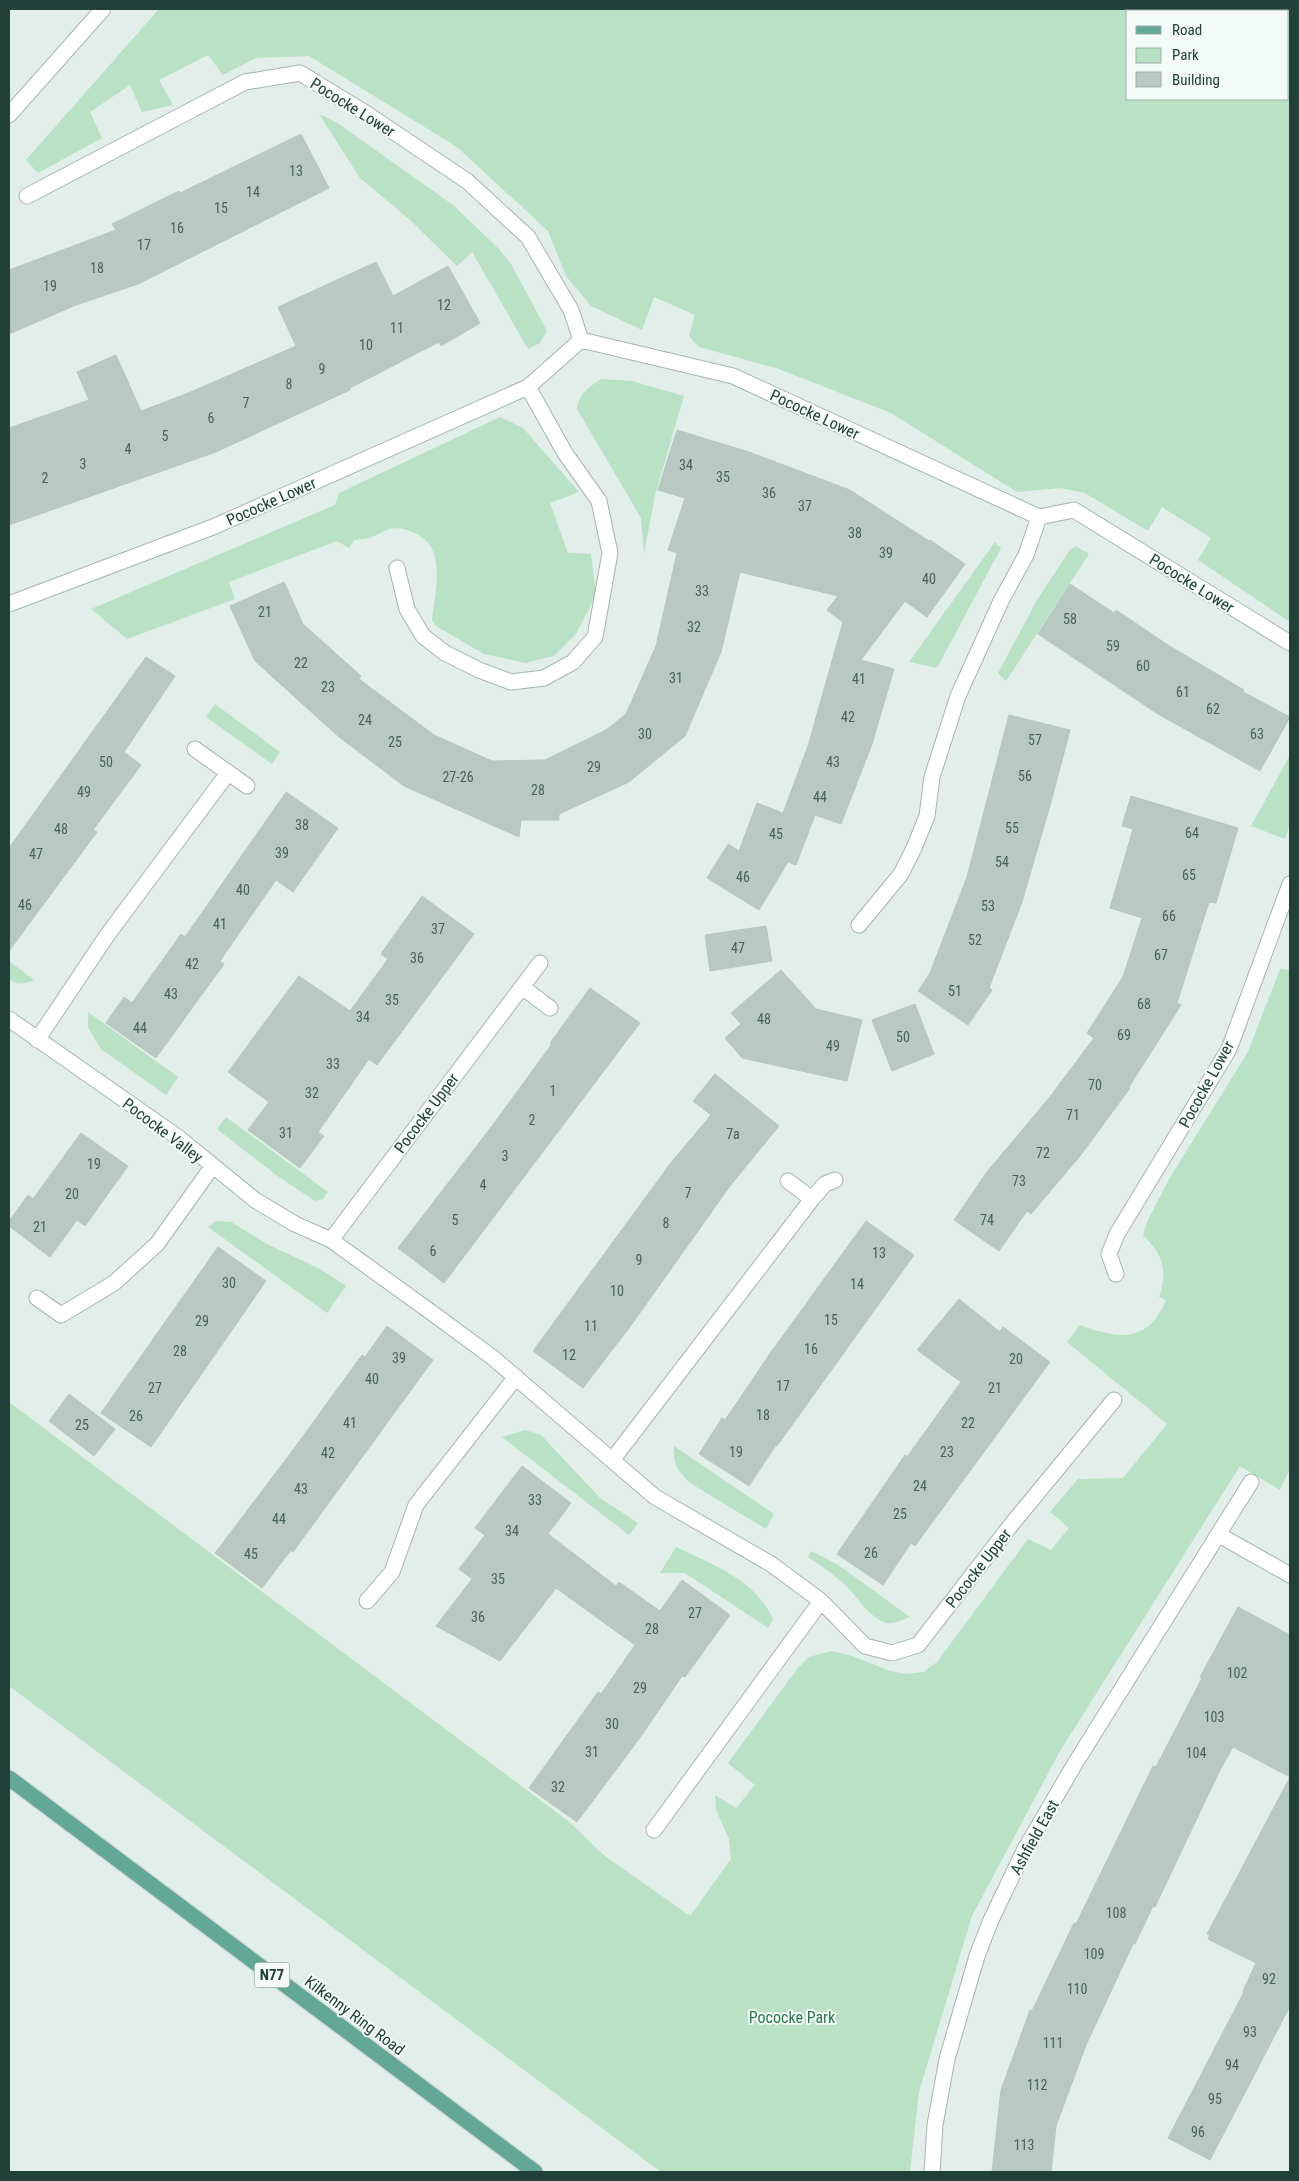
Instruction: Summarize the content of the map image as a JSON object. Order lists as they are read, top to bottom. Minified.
{"streets":{"main road":["N77","Kilkenny Ring Road"],"street":["Pococke Lower","Pococke Upper","Pococke Valley","Ashfield East"]},"crossings":[["Pococke Upper","Pococke Valley"]],"parks":["Pococke Park"],"house_numbers":["13","14","15","16","17","18","19","12","11","10","9","8","7","6","5","4","3","34","35","2","36","37","38","39","40","33","21","58","32","59","22","60","31","41","23","61","62","42","24","30","63","57","25","50","43","29","56","27-26","28","49","44","38","55","48","64","45","39","47","54","65","46","40","46","53","66","41","37","52","47","67","36","42","51","43","35","68","34","48","44","69","50","49","33","70","1","32","71","2","31","7a","72","3","19","73","4","7","20","5","74","8","21","6","13","9","30","14","10","15","29","11","16","28","12","39","20","40","17","27","21","18","26","41","22","25","19","23","42","24","43","33","25","44","34","26","45","35","27","36","28","102","29","103","30","31","104","32","108","109","92","110","93","111","94","112","95","96","113"],"legend":["Road","Park","Building"]}
